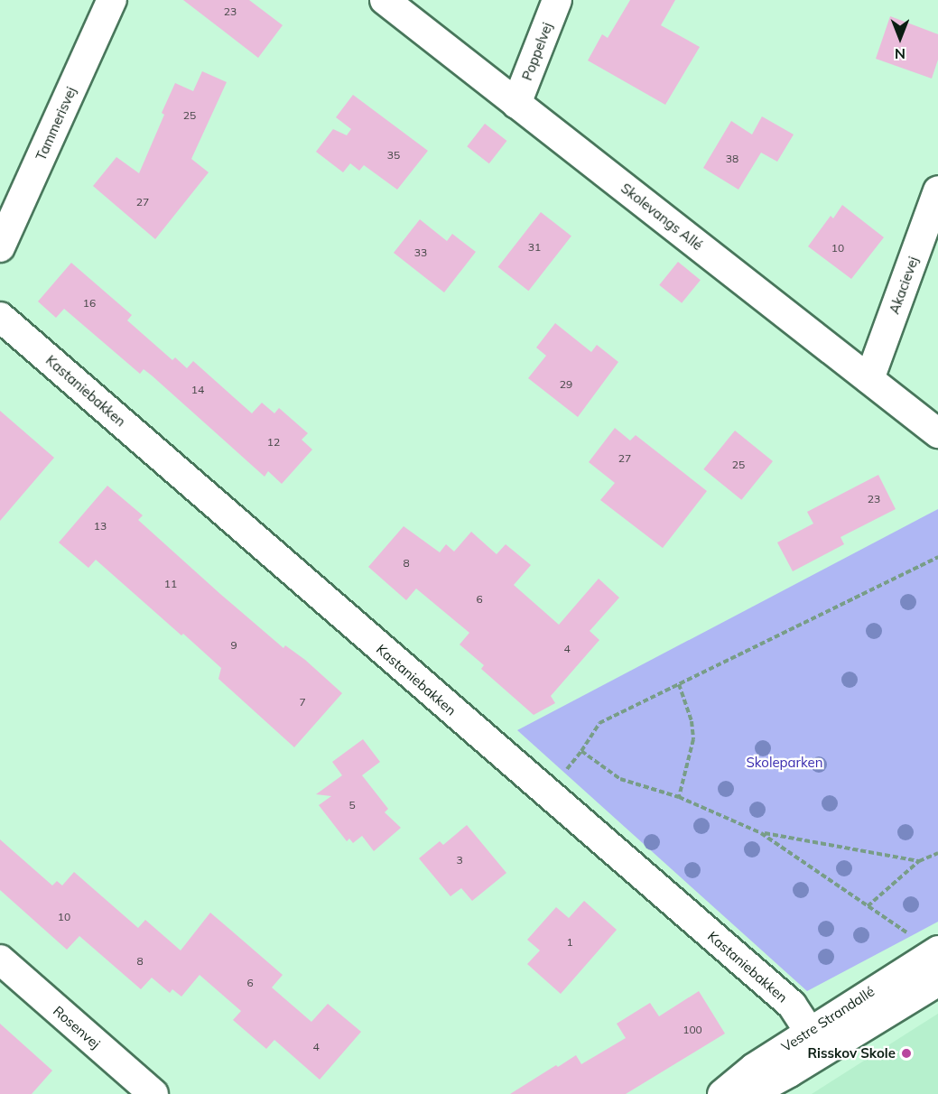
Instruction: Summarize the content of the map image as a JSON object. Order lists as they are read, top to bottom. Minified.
{"streets":{"street":["Poppelvej","Tammerisvej","Skolevangs Allé","Akacievej","Kastaniebakken","Vestre Strandallé","Rosenvej"]},"crossings":[["Poppelvej","Skolevangs Allé"],["Skolevangs Allé","Akacievej"],["Kastaniebakken","Vestre Strandallé"]],"parks":["Skoleparken"],"places":["Risskov Skole"],"house_numbers":["23","25","35","38","27","31","10","33","16","29","14","12","27","25","23","13","8","11","6","9","4","7","5","3","10","1","8","6","100","4"],"north":"bottom"}
